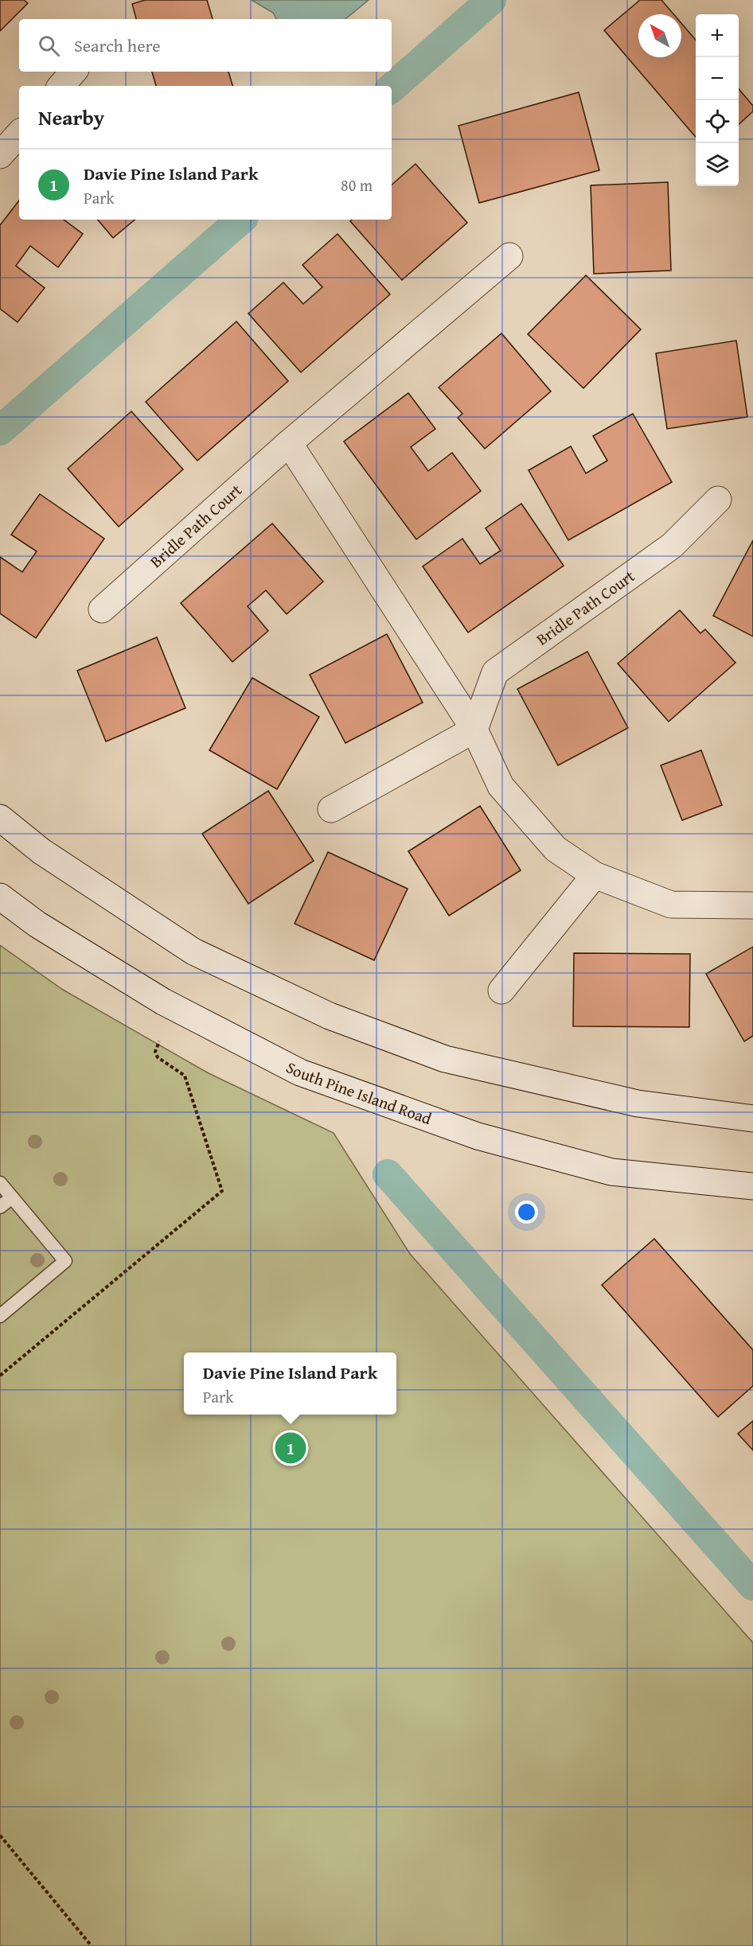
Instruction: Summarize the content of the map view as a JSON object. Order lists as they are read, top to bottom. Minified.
{"streets":{"street":["Bridle Path Court","South Pine Island Road"]},"north":"top left","page":{"map_buttons":["+","−"],"search":"Search here","heading":"Nearby","list":[{"mark":"1","name":"Davie Pine Island Park","note":"Park","value":"80 m"}],"popup":["Davie Pine Island Park","Park"],"pins":"1"}}
